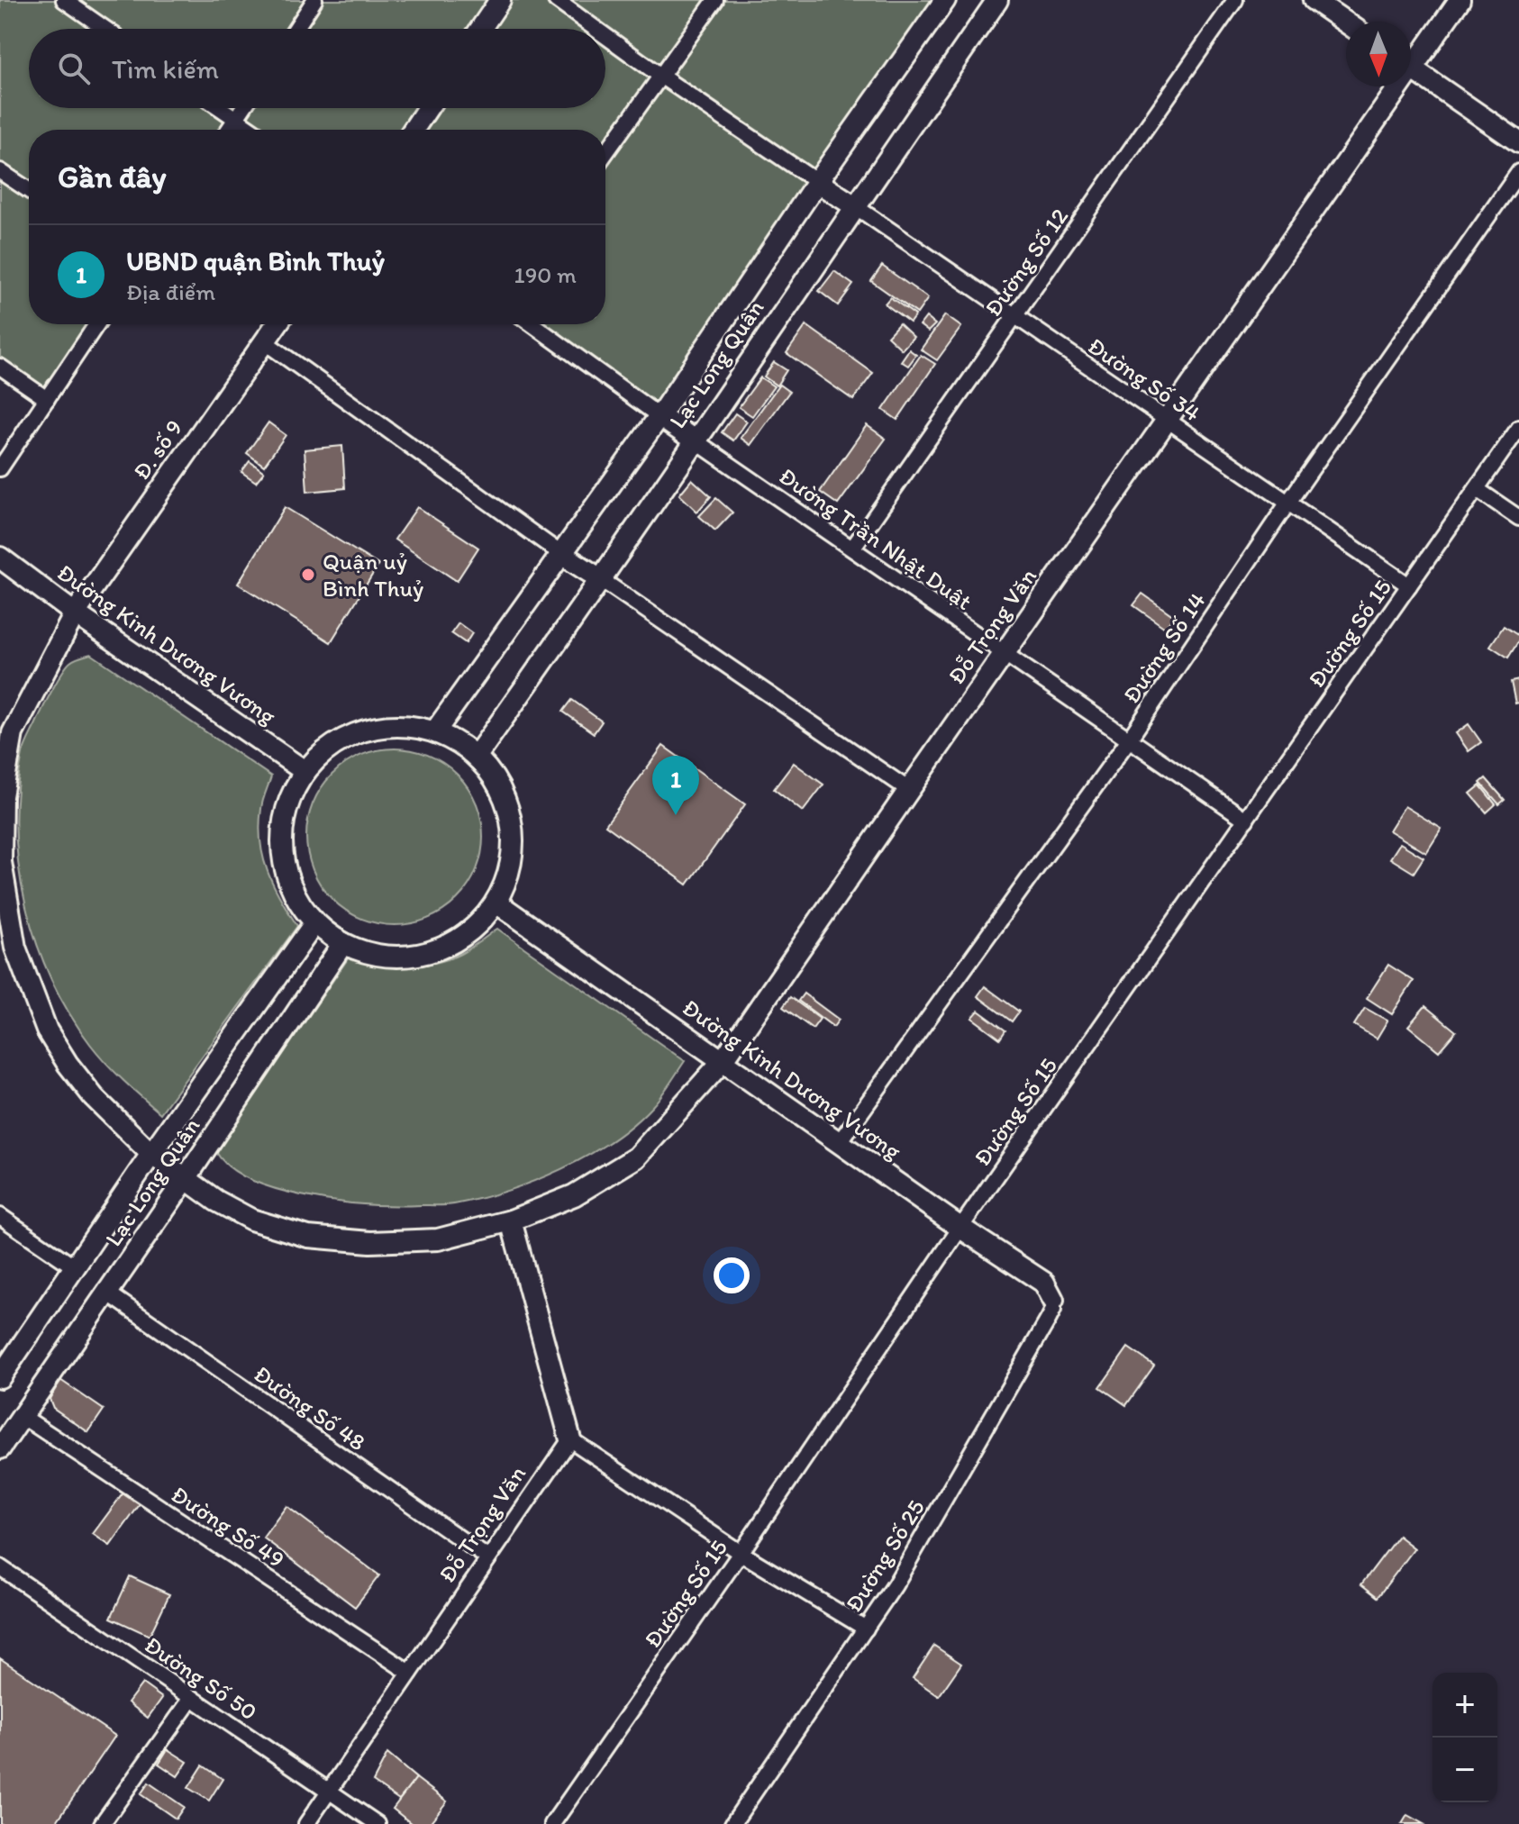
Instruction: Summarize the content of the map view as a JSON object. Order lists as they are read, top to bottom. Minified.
{"streets":{"street":["Đường Số 12","Lạc Long Quân","Đường Số 34","Đ. số 9","Đường Trần Nhật Duật","Đỗ Trọng Văn","Đường Số 15","Đường Kinh Dương Vương","Đường Số 14","Đường Số 48","Đường Số 49","Đường Số 25","Đường Số 50"]},"crossings":[["Đường Số 12","Đường Số 34"],["Đường Số 12","Đường Trần Nhật Duật"],["Lạc Long Quân","Đường Số 34"],["Lạc Long Quân","Đường Trần Nhật Duật"],["Lạc Long Quân","Đỗ Trọng Văn"],["Lạc Long Quân","Đường Kinh Dương Vương"],["Lạc Long Quân","Đường Số 48"],["Lạc Long Quân","Đường Số 49"],["Đường Số 34","Đỗ Trọng Văn"],["Đường Số 34","Đường Số 15"],["Đường Số 34","Đường Số 14"],["Đ. số 9","Đỗ Trọng Văn"],["Đ. số 9","Đường Kinh Dương Vương"],["Đường Trần Nhật Duật","Đỗ Trọng Văn"],["Đường Trần Nhật Duật","Đường Số 15"],["Đường Trần Nhật Duật","Đường Số 14"],["Đỗ Trọng Văn","Đường Kinh Dương Vương"],["Đỗ Trọng Văn","Đường Số 48"],["Đỗ Trọng Văn","Đường Số 49"],["Đỗ Trọng Văn","Đường Số 50"],["Đường Số 15","Đường Kinh Dương Vương"],["Đường Kinh Dương Vương","Đường Số 14"],["Đường Kinh Dương Vương","Đường Số 25"]],"places":["Quận uỷ Bình Thuỷ"],"north":"bottom","page":{"search":"Tìm kiếm","heading":"Gần đây","list":[{"mark":"1","name":"UBND quận Bình Thuỷ","note":"Địa điểm","value":"190 m"}],"pins":"1","map_buttons":["+","−"]}}
